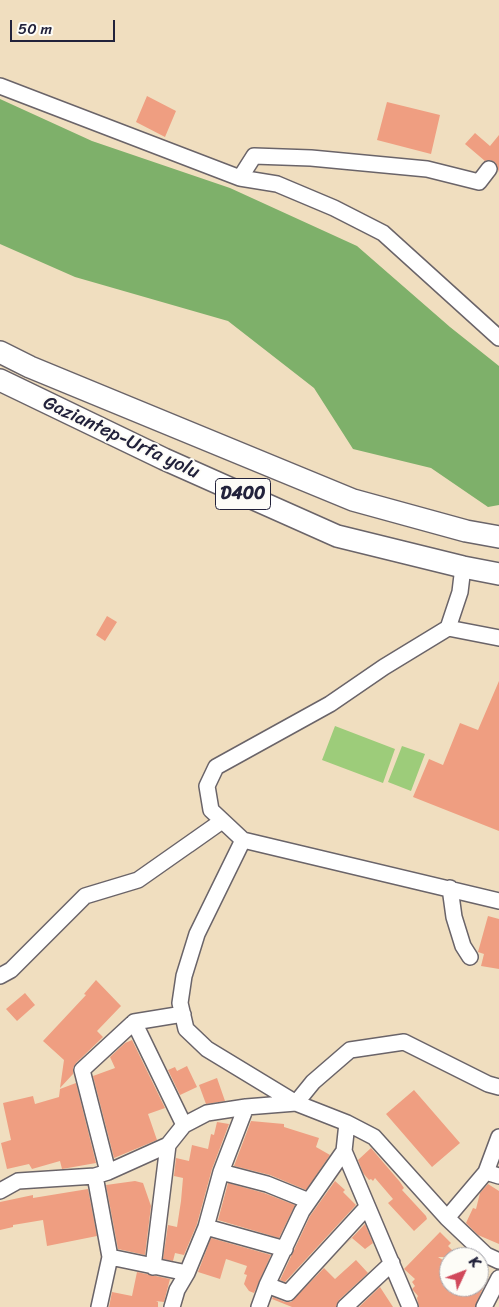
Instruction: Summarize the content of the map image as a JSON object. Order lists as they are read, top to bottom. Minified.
{"streets":{"highway":["Gaziantep-Urfa yolu","D400"]},"scale_bar":"50 m","north":"top right"}
